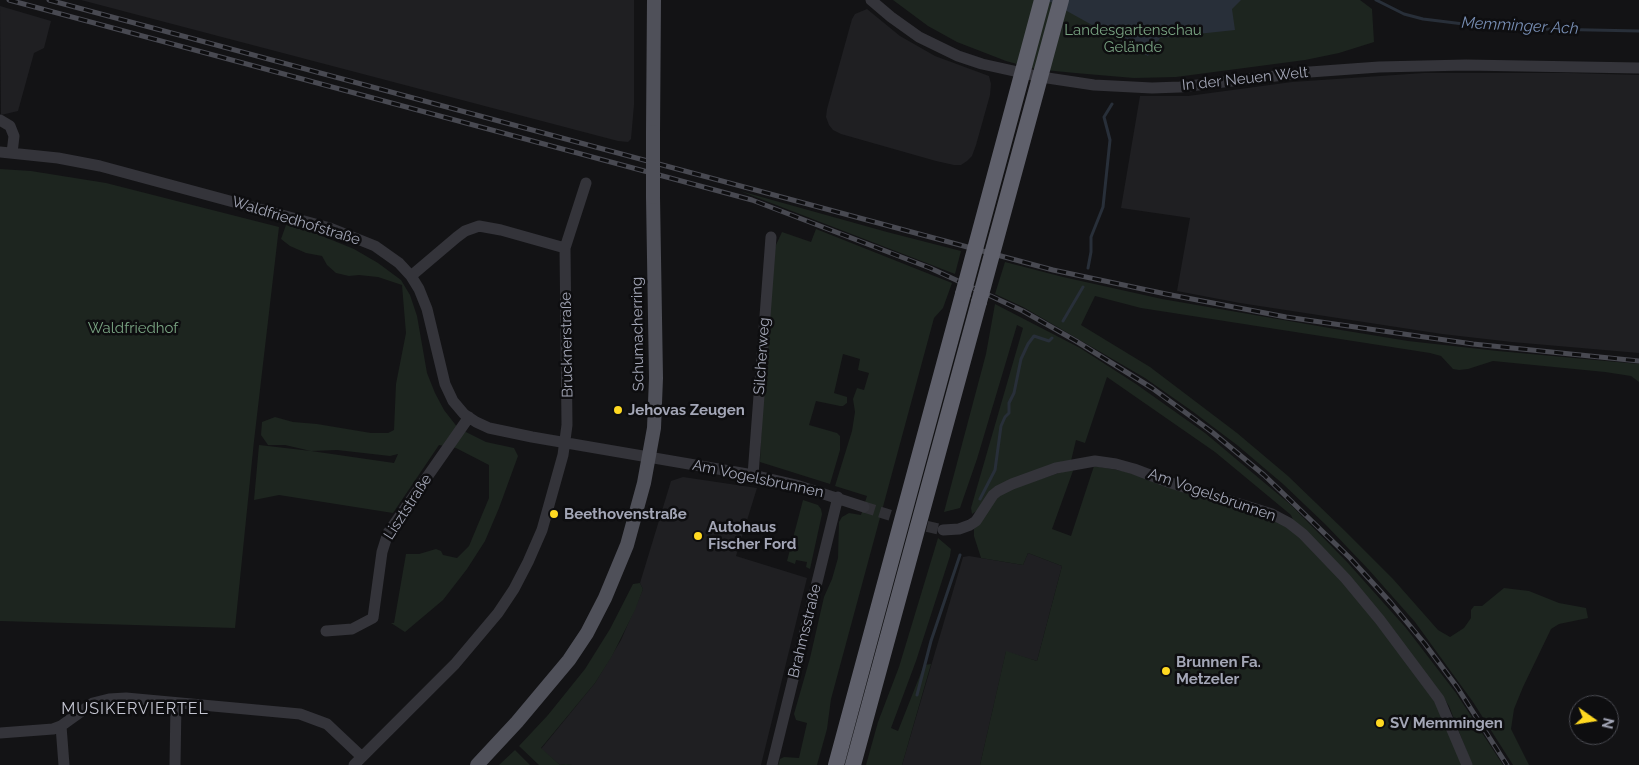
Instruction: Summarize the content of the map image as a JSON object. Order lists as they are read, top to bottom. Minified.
{"streets":{"main road":["Schumacherring"],"street":["In der Neuen Welt","Waldfriedhofstraße","Brucknerstraße","Silcherweg","Am Vogelsbrunnen","Lisztstraße","Brahmsstraße"]},"crossings":[["Waldfriedhofstraße","Schumacherring"],["Waldfriedhofstraße","Brucknerstraße"],["Waldfriedhofstraße","Am Vogelsbrunnen"],["Waldfriedhofstraße","Lisztstraße"],["Schumacherring","Am Vogelsbrunnen"],["Silcherweg","Am Vogelsbrunnen"],["Am Vogelsbrunnen","Brahmsstraße"]],"districts":["MUSIKERVIERTEL"],"water":["Memminger Ach"],"parks":["Landesgartenschau Gelände","Waldfriedhof"],"places":["Jehovas Zeugen","Beethovenstraße","Autohaus Fischer Ford","Brunnen Fa. Metzeler","SV Memmingen"],"north":"right"}
